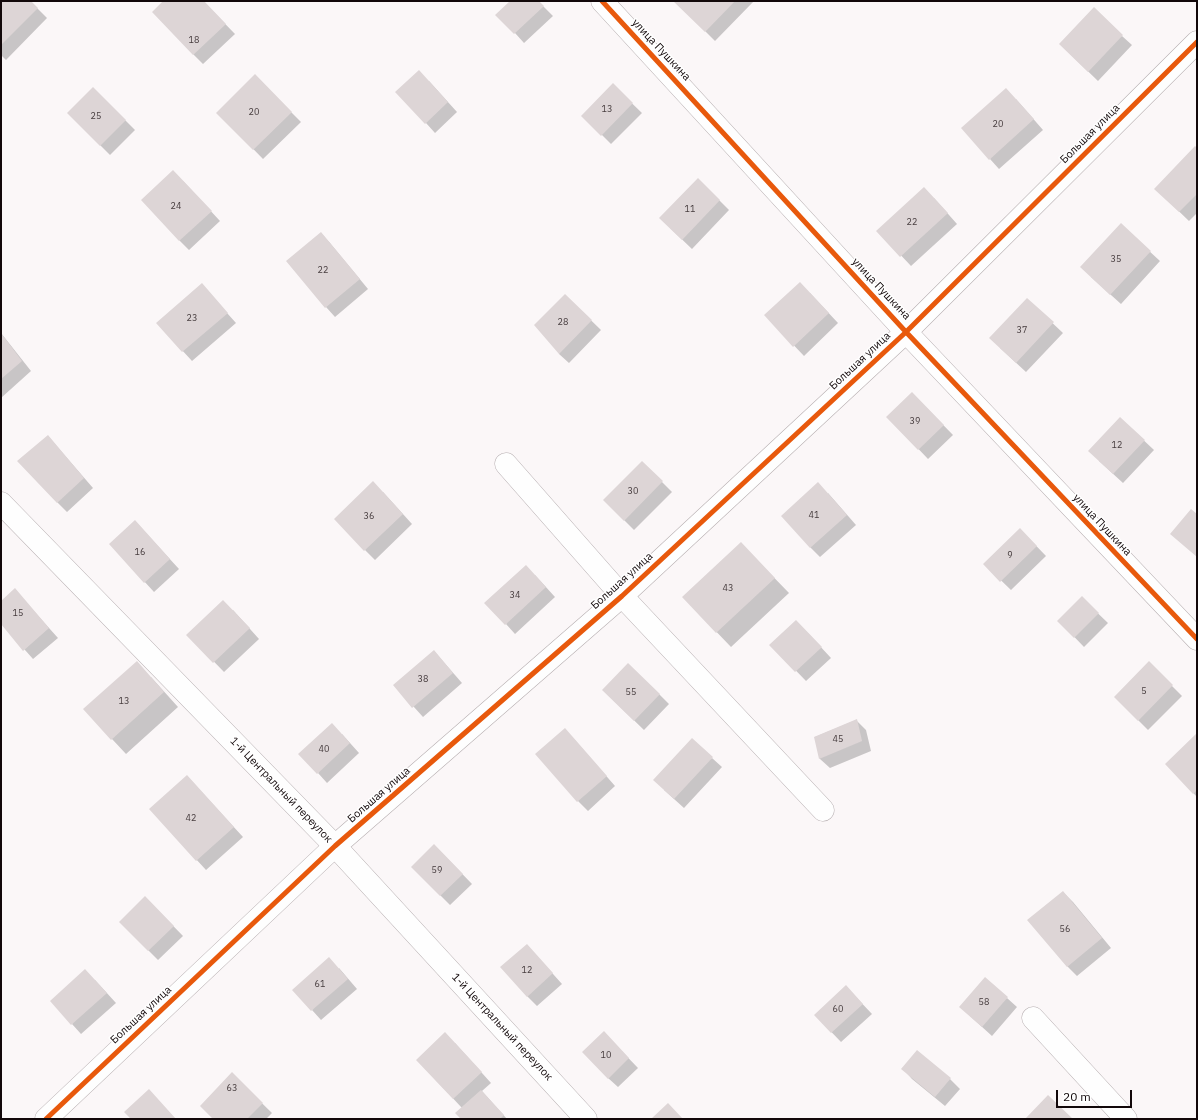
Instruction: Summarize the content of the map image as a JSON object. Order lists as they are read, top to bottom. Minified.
{"streets":{"street":["улица Пушкина","Большая улица","1-й Центральный переулок"]},"crossings":[["улица Пушкина","Большая улица"],["Большая улица","1-й Центральный переулок"]],"house_numbers":["18","13","20","25","20","24","11","22","35","22","23","28","37","39","12","30","41","36","16","9","43","34","15","38","5","55","13","45","40","42","59","56","12","61","58","60","10","63"],"scale_bar":"20 m"}
